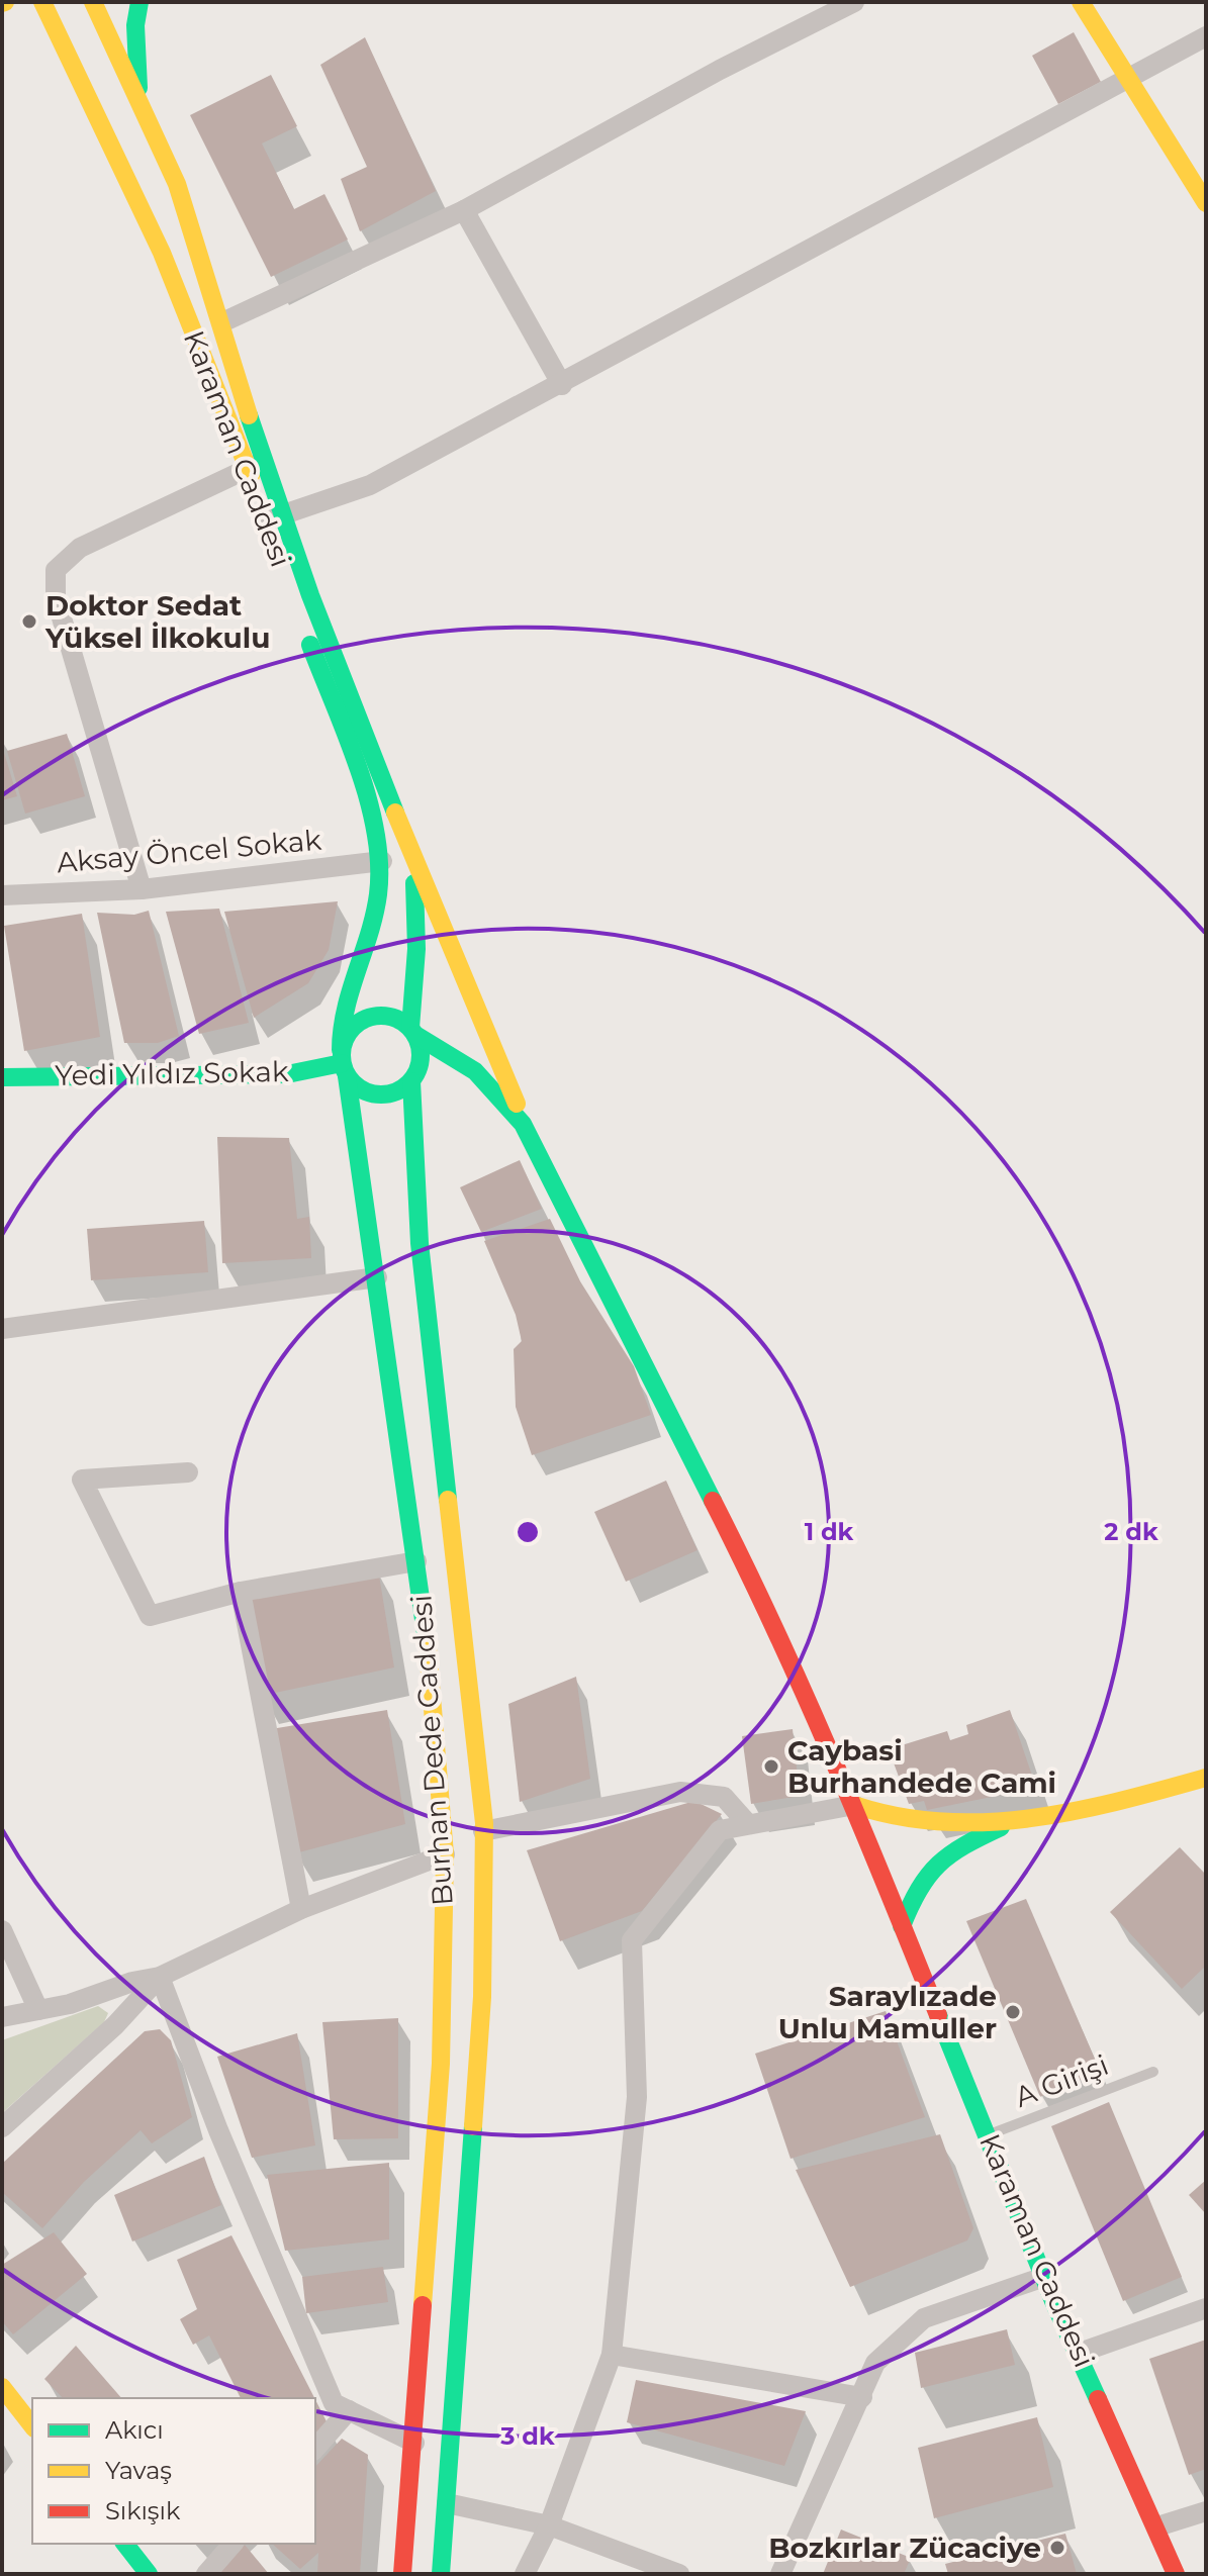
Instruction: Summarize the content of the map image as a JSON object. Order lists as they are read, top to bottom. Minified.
{"streets":{"main road":["Karaman Caddesi","Yedi Yıldız Sokak","Burhan Dede Caddesi"],"street":["Aksay Öncel Sokak"],"lane":["A Girişi"]},"crossings":[["Karaman Caddesi","Aksay Öncel Sokak"],["Karaman Caddesi","Yedi Yıldız Sokak"],["Karaman Caddesi","Burhan Dede Caddesi"],["Karaman Caddesi","A Girişi"],["Yedi Yıldız Sokak","Burhan Dede Caddesi"]],"places":["Doktor Sedat Yüksel İlkokulu","Caybasi Burhandede Cami","Saraylızade Unlu Mamuller","Bozkırlar Zücaciye"],"legend":["Akıcı","Yavaş","Sıkışık"],"rings":["1 dk","2 dk","3 dk"]}
